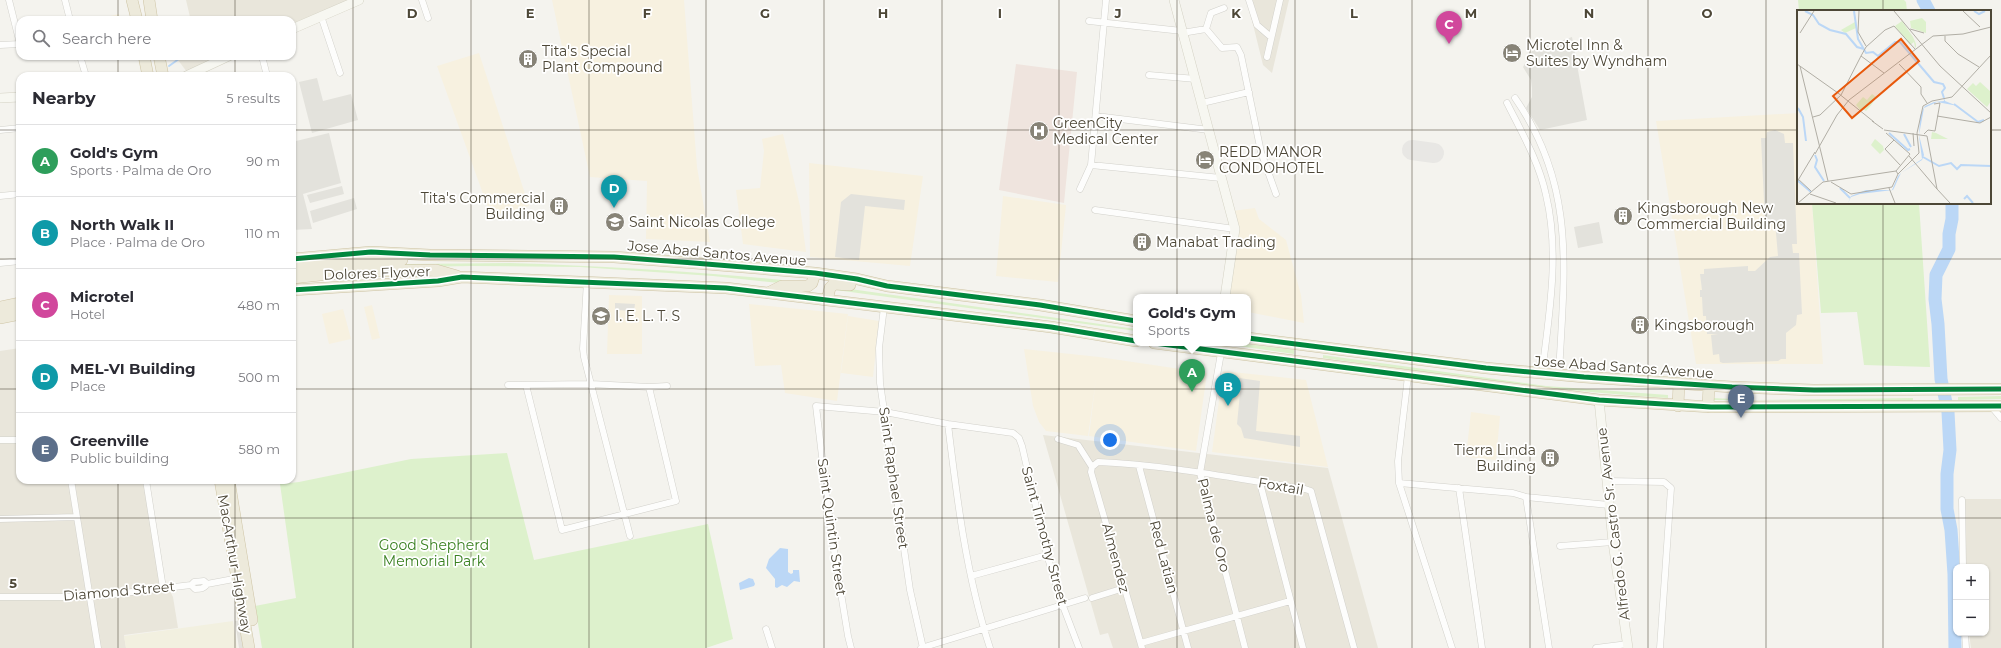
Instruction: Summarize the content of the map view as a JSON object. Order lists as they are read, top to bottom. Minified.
{"streets":{"highway":["Jose Abad Santos Avenue","Dolores Flyover","MacArthur Highway"],"street":["Saint Raphael Street","Foxtail","Alfredo G. Castro Sr. Avenue","Palma de Oro","Saint Quintin Street","Saint Timothy Street","Red Latian","Almendez","Diamond Street"]},"crossings":[["Jose Abad Santos Avenue","Dolores Flyover"],["Saint Raphael Street","Saint Quintin Street"],["Foxtail","Palma de Oro"],["Foxtail","Red Latian"],["Foxtail","Almendez"],["MacArthur Highway","Diamond Street"]],"parks":["Good Shepherd Memorial Park"],"places":{"hotel":["Microtel Inn & Suites by Wyndham","REDD MANOR CONDOHOTEL"],"building":["Tita's Special Plant Compound","Tita's Commercial Building","Kingsborough New Commercial Building","Manabat Trading","Kingsborough","Tierra Linda Building"],"hospital":["GreenCity Medical Center"],"school or university":["Saint Nicolas College","I. E. L. T. S"]},"page":{"pins":["C","D","A","B","E"],"search":"Search here","heading":["Nearby","5 results"],"list":[{"mark":"A","name":"Gold's Gym","note":"Sports · Palma de Oro","value":"90 m"},{"mark":"B","name":"North Walk II","note":"Place · Palma de Oro","value":"110 m"},{"mark":"C","name":"Microtel","note":"Hotel","value":"480 m"},{"mark":"D","name":"MEL-VI Building","note":"Place","value":"500 m"},{"mark":"E","name":"Greenville","note":"Public building","value":"580 m"}],"popup":["Gold's Gym","Sports"],"map_buttons":["+","−"]},"grid":{"columns":["D","E","F","G","H","I","J","K","L","M","N","O"],"rows":["5"]}}
